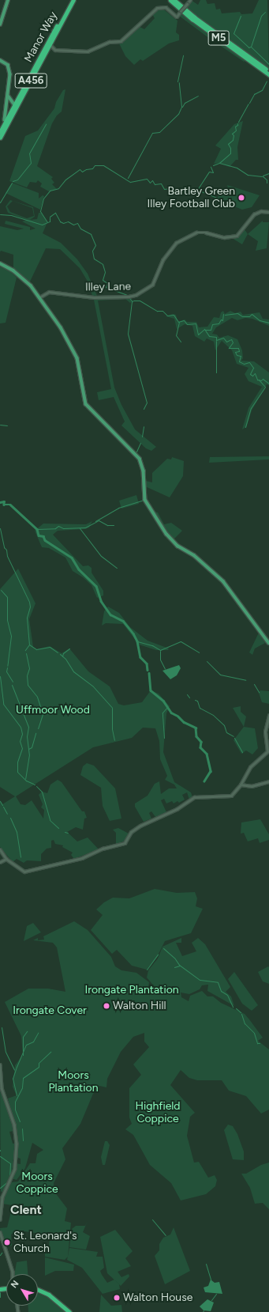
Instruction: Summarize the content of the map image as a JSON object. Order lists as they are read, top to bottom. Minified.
{"streets":{"highway":["Manor Way","M5","A456"],"street":["Illey Lane"]},"districts":["Clent"],"parks":["Uffmoor Wood","Irongate Plantation","Irongate Cover","Moors Plantation","Highfield Coppice","Moors Coppice"],"places":["Bartley Green Illey Football Club","Walton Hill","St. Leonard's Church","Walton House"],"north":"top left"}
